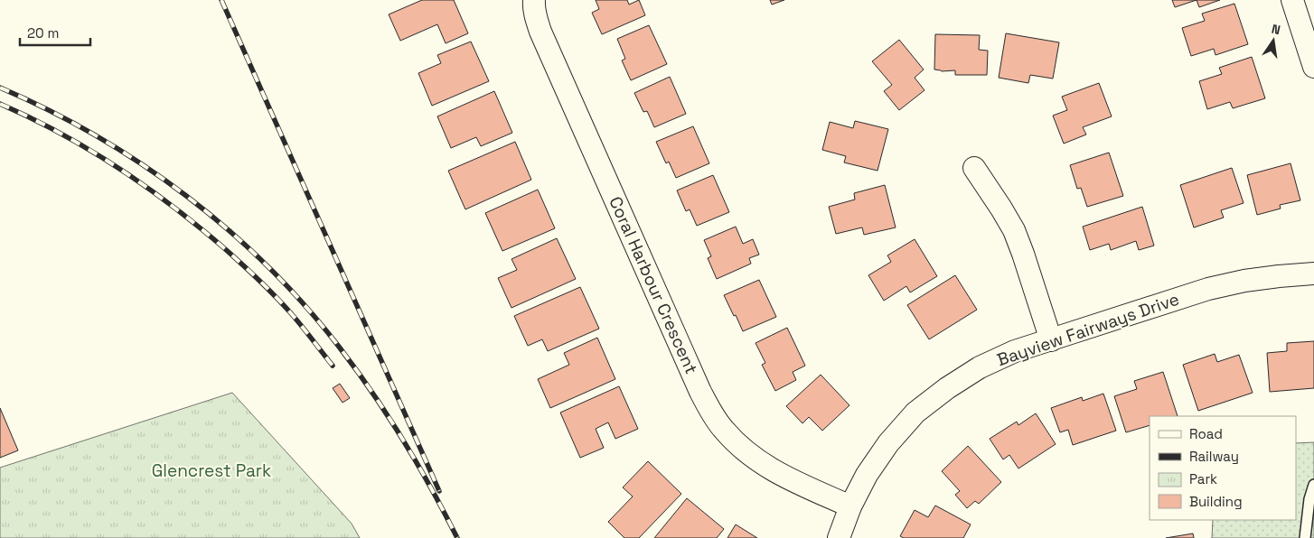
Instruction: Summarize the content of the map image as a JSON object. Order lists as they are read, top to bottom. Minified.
{"streets":{"street":["Coral Harbour Crescent","Bayview Fairways Drive"]},"crossings":[["Coral Harbour Crescent","Bayview Fairways Drive"]],"parks":["Glencrest Park"],"legend":["Road","Railway","Park","Building"],"scale_bar":"20 m","north":"top"}
